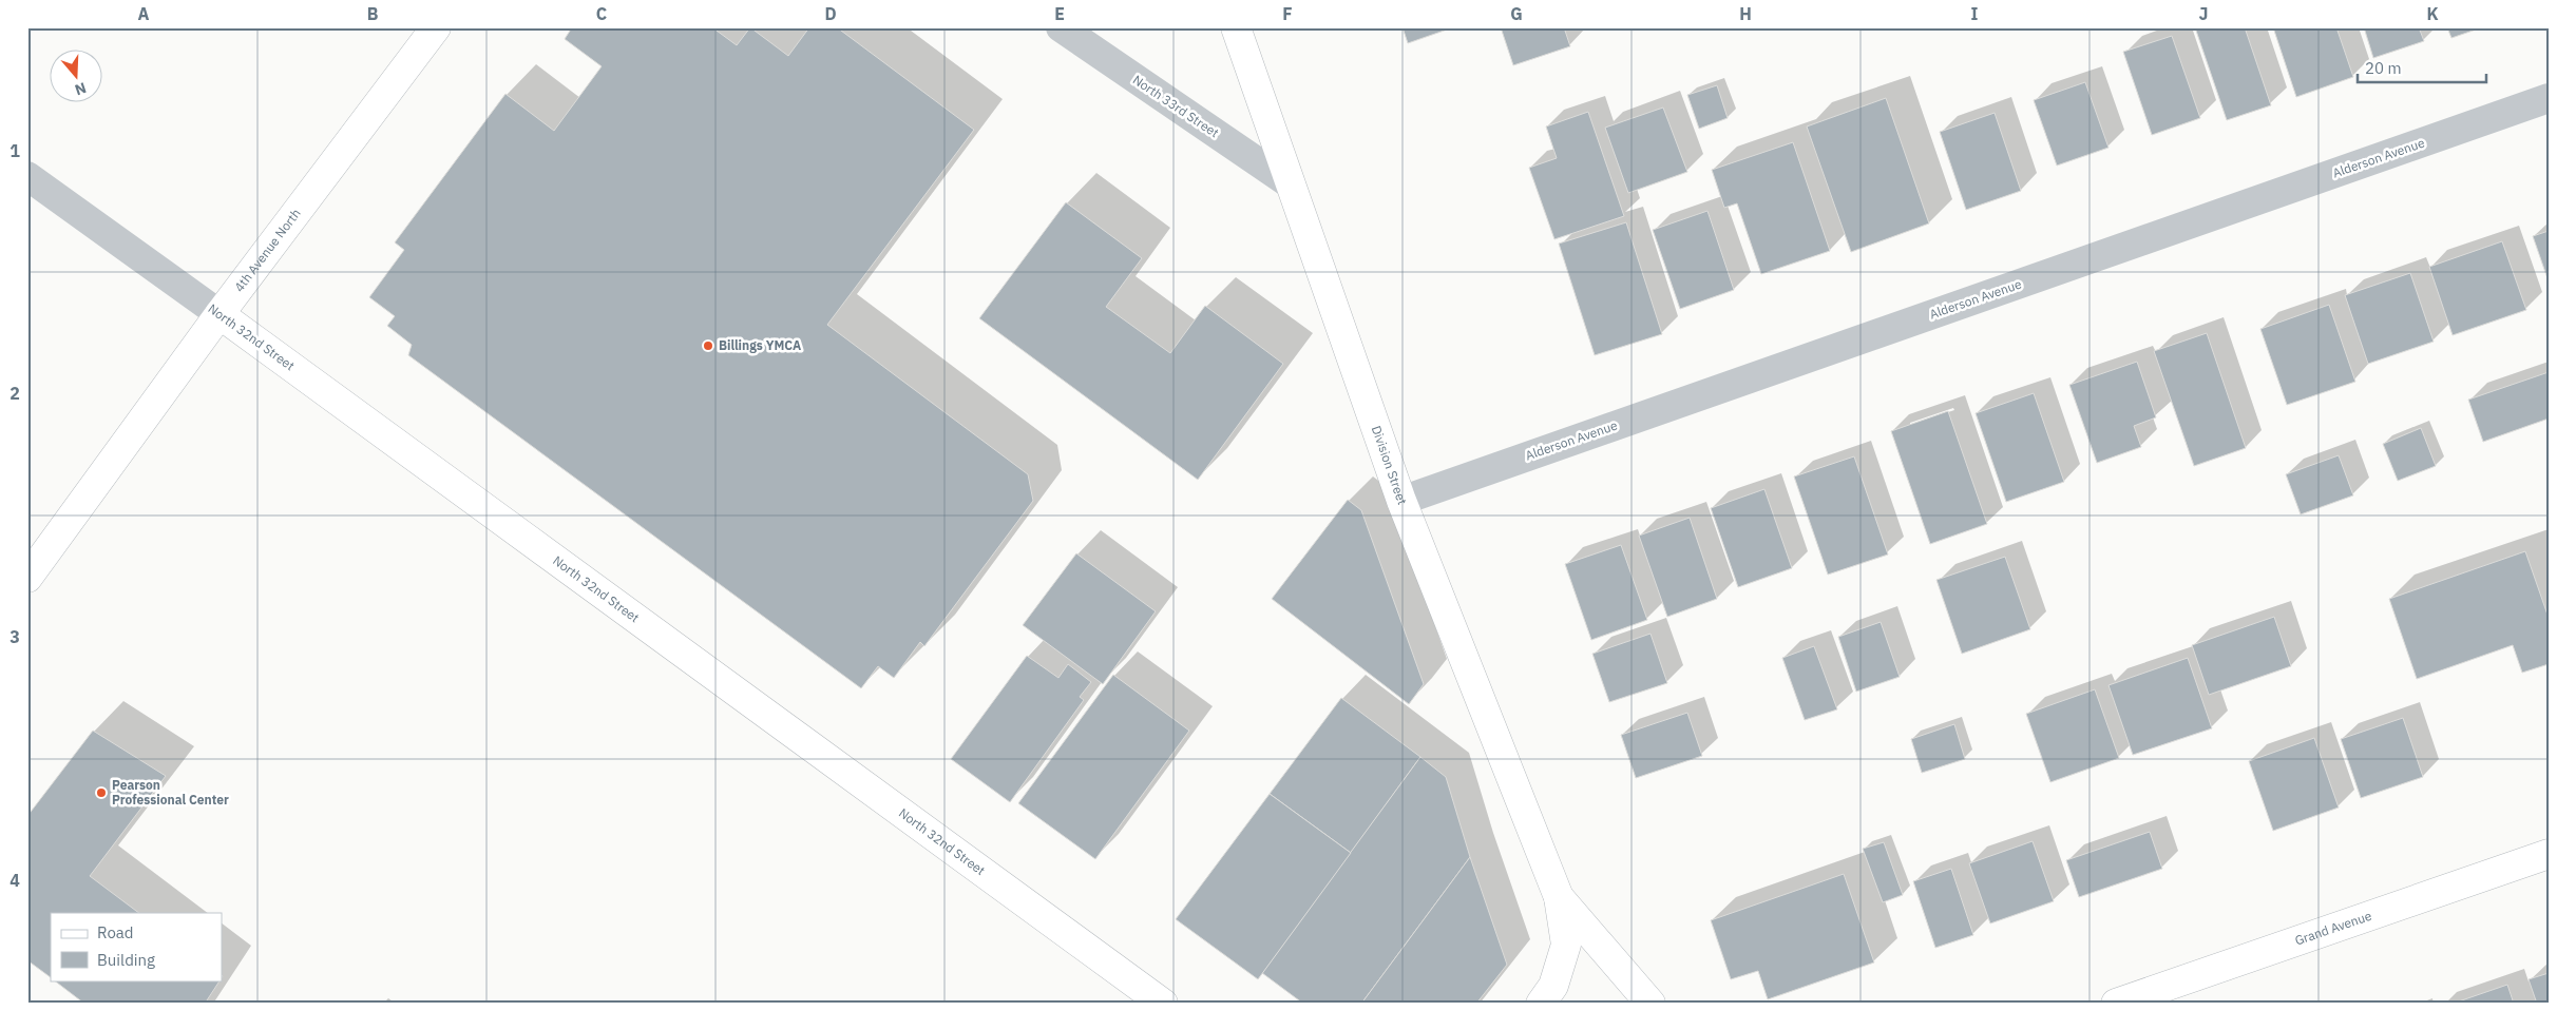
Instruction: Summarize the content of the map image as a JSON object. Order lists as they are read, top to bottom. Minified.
{"streets":{"main road":["4th Avenue North","North 32nd Street","Division Street","Grand Avenue"],"street":["North 33rd Street","Alderson Avenue"]},"crossings":[["North 33rd Street","Division Street"],["Alderson Avenue","Division Street"],["4th Avenue North","North 32nd Street"]],"places":["Billings YMCA","Pearson Professional Center"],"legend":["Road","Building"],"scale_bar":"20 m","north":"bottom","grid":{"columns":["A","B","C","D","E","F","G","H","I","J","K"],"rows":["1","2","3","4"]}}
